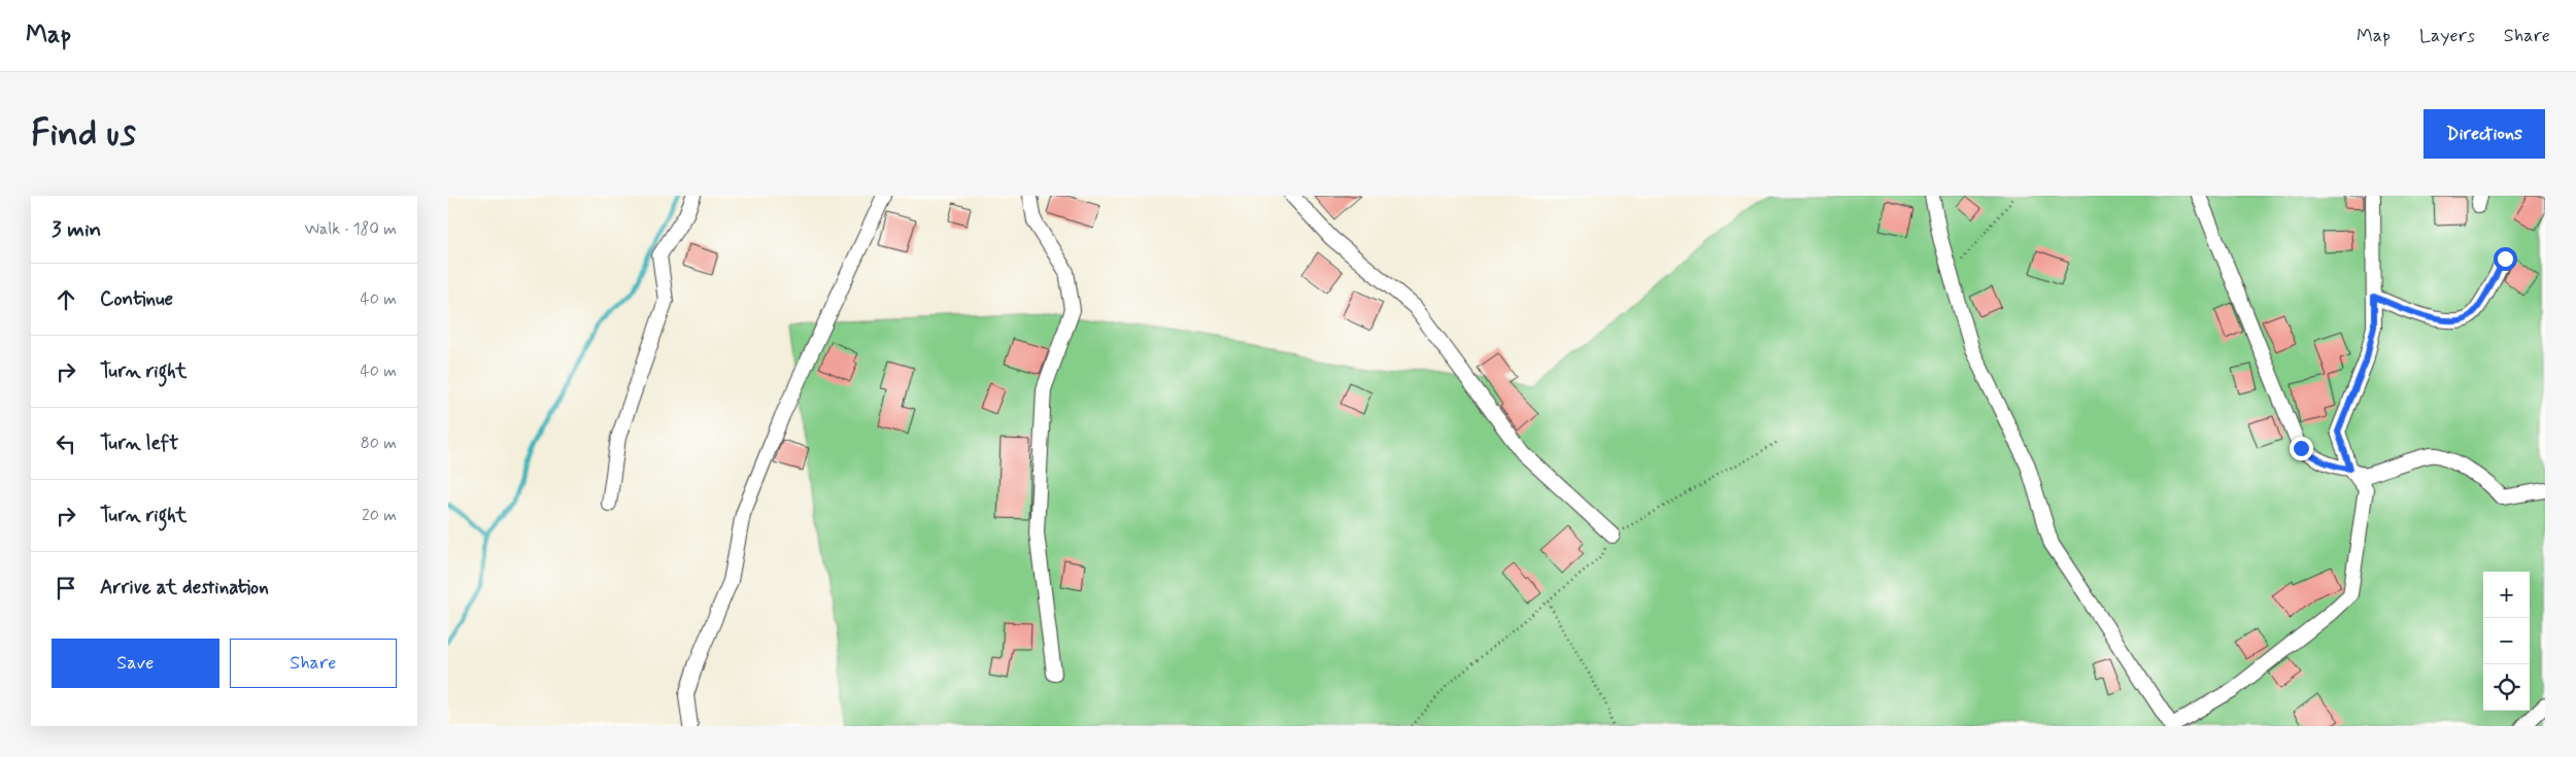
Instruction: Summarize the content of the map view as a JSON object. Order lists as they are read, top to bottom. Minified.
{"page":{"header":"Map","nav":["Map","Layers","Share"],"buttons":["Directions",["Save","Share"]],"title":"Find us","heading":["3 min","Walk · 180 m"],"list":[["Continue","40 m"],["Turn right","40 m"],["Turn left","80 m"],["Turn right","20 m"],"Arrive at destination"],"map_buttons":["+","−"]}}
